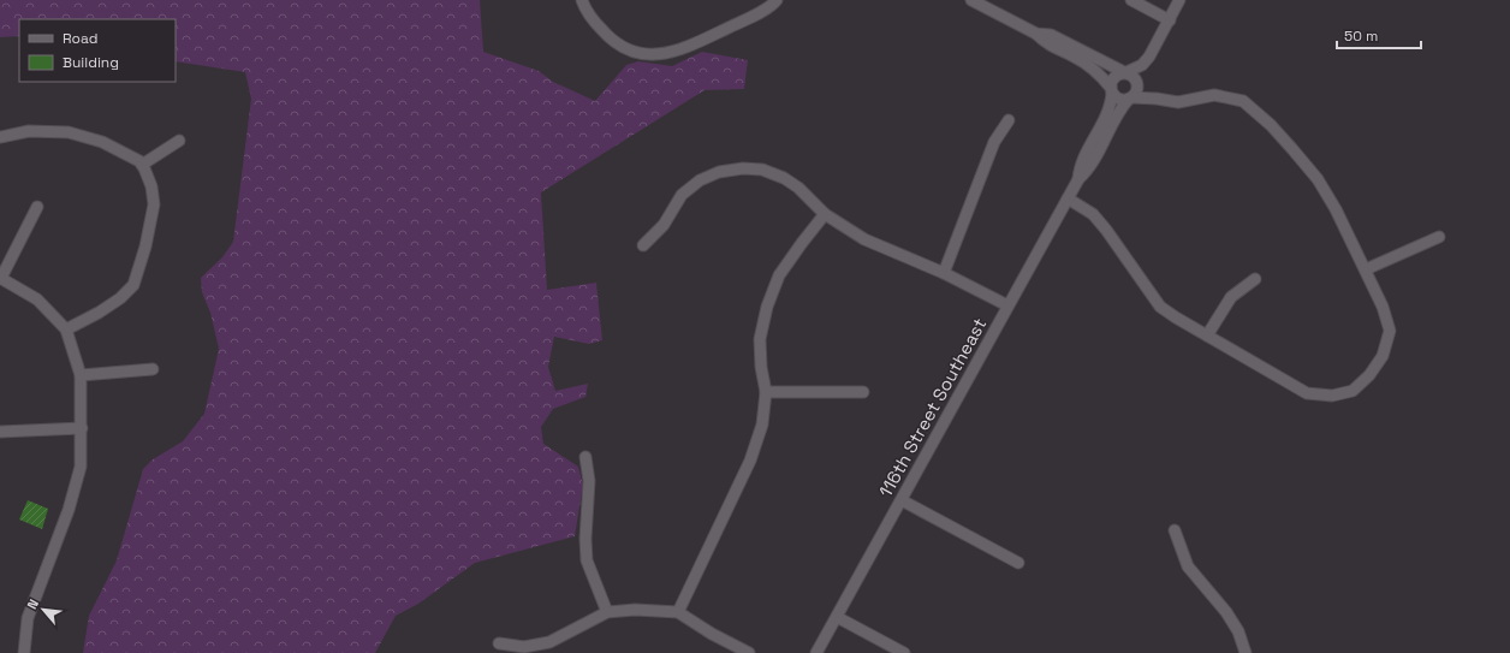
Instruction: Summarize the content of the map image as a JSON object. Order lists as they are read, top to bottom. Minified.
{"streets":{"street":["116th Street Southeast"]},"legend":["Road","Building"],"scale_bar":"50 m","north":"top left"}
